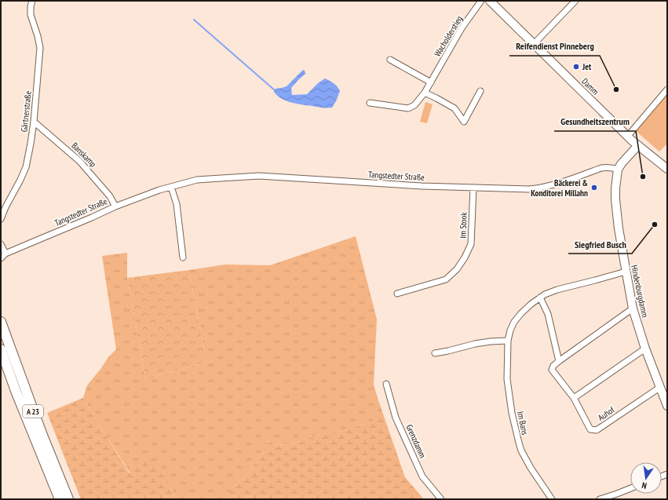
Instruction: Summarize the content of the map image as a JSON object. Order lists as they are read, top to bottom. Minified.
{"streets":{"highway":["A 23"],"street":["Wacholderstieg","Damm","Gärtnerstraße","Banskamp","Tangstedter Straße","Im Stook","Hindenburgdamm","Auhof","Im Bans","Grenzdamm"]},"crossings":[["Gärtnerstraße","Banskamp"],["Banskamp","Tangstedter Straße"],["Tangstedter Straße","Im Stook"],["Tangstedter Straße","Hindenburgdamm"],["Hindenburgdamm","Auhof"],["Hindenburgdamm","Im Bans"]],"places":["Jet","Reifendienst Pinneberg","Gesundheitszentrum","Bäckerei & Konditorei Millahn","Siegfried Busch"],"north":"bottom"}
